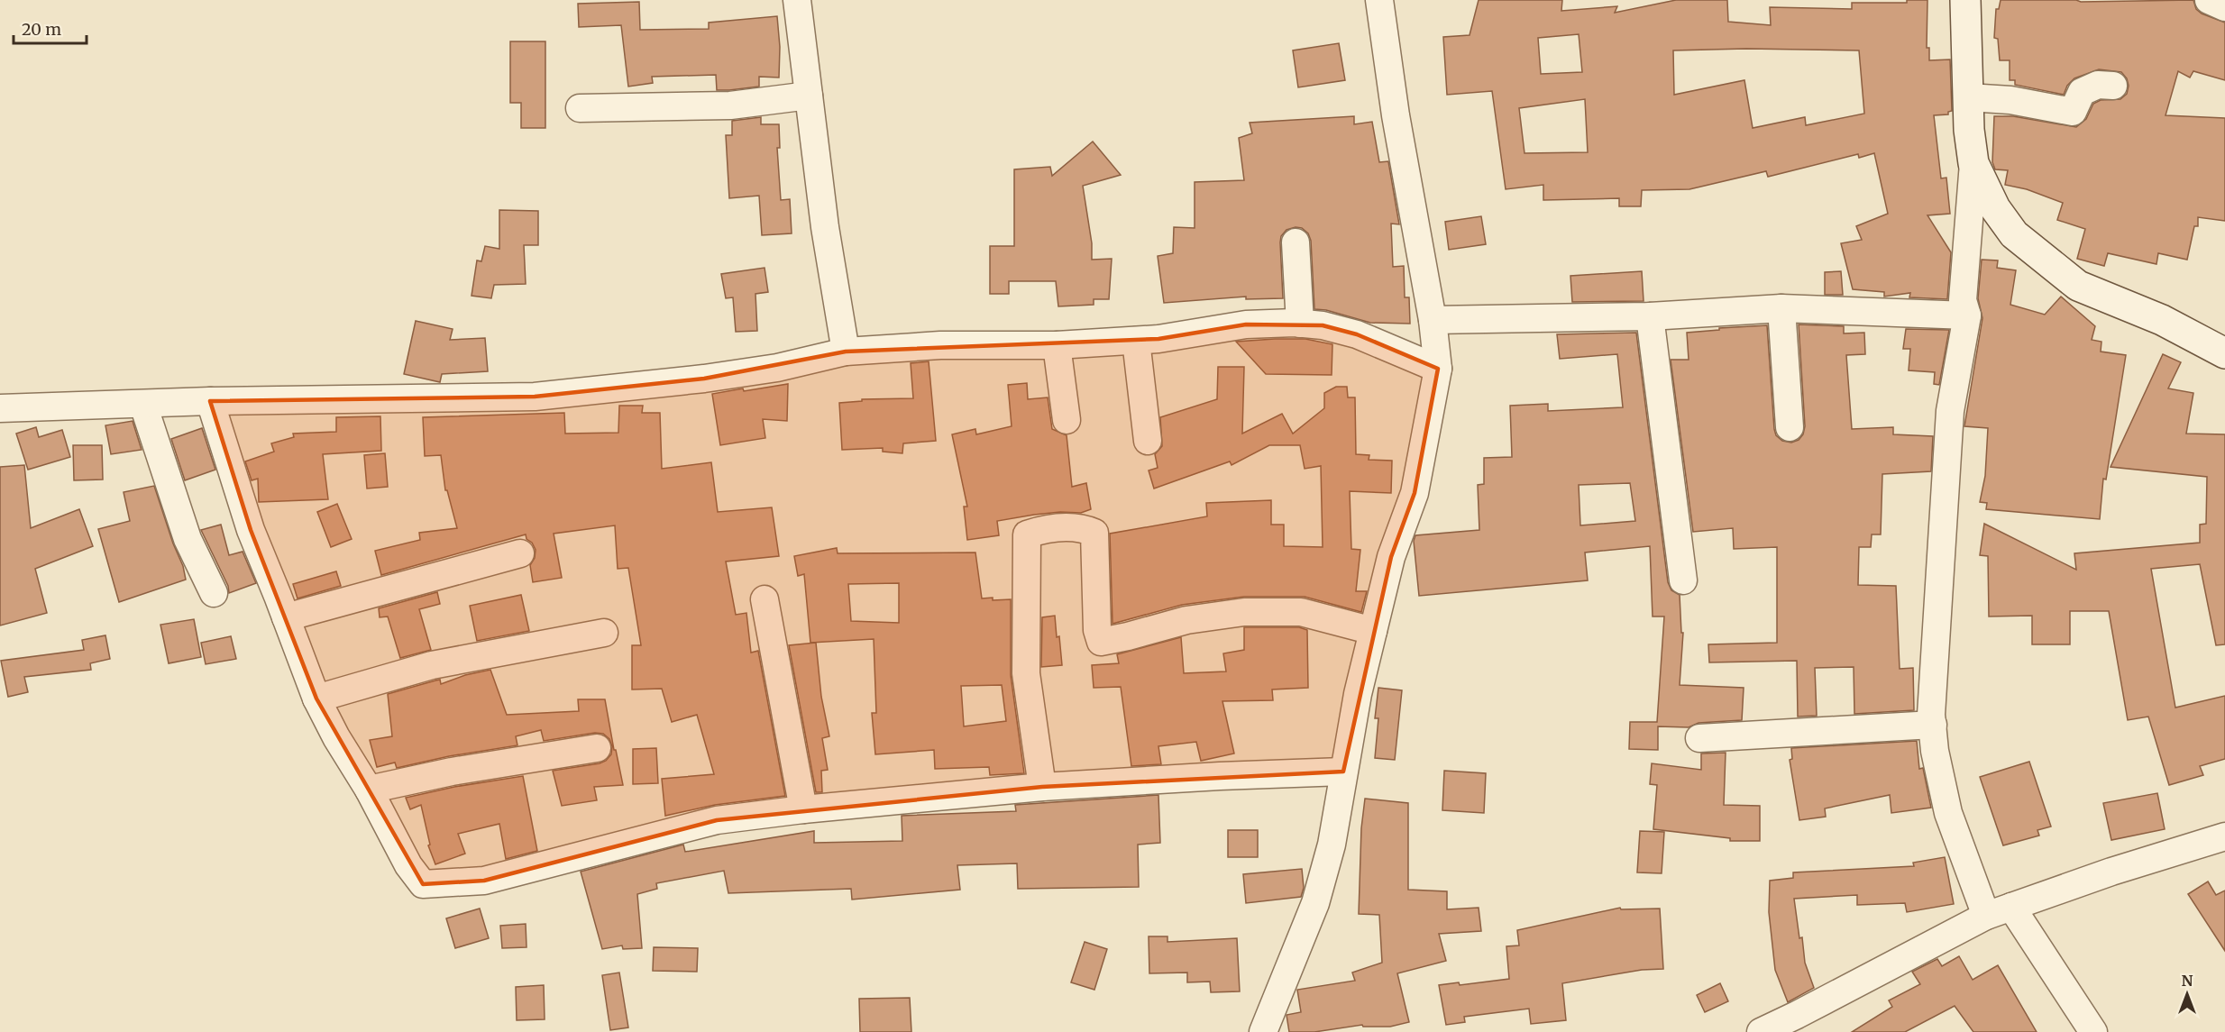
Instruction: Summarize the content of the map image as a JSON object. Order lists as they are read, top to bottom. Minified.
{"scale_bar":"20 m","north":"top"}
